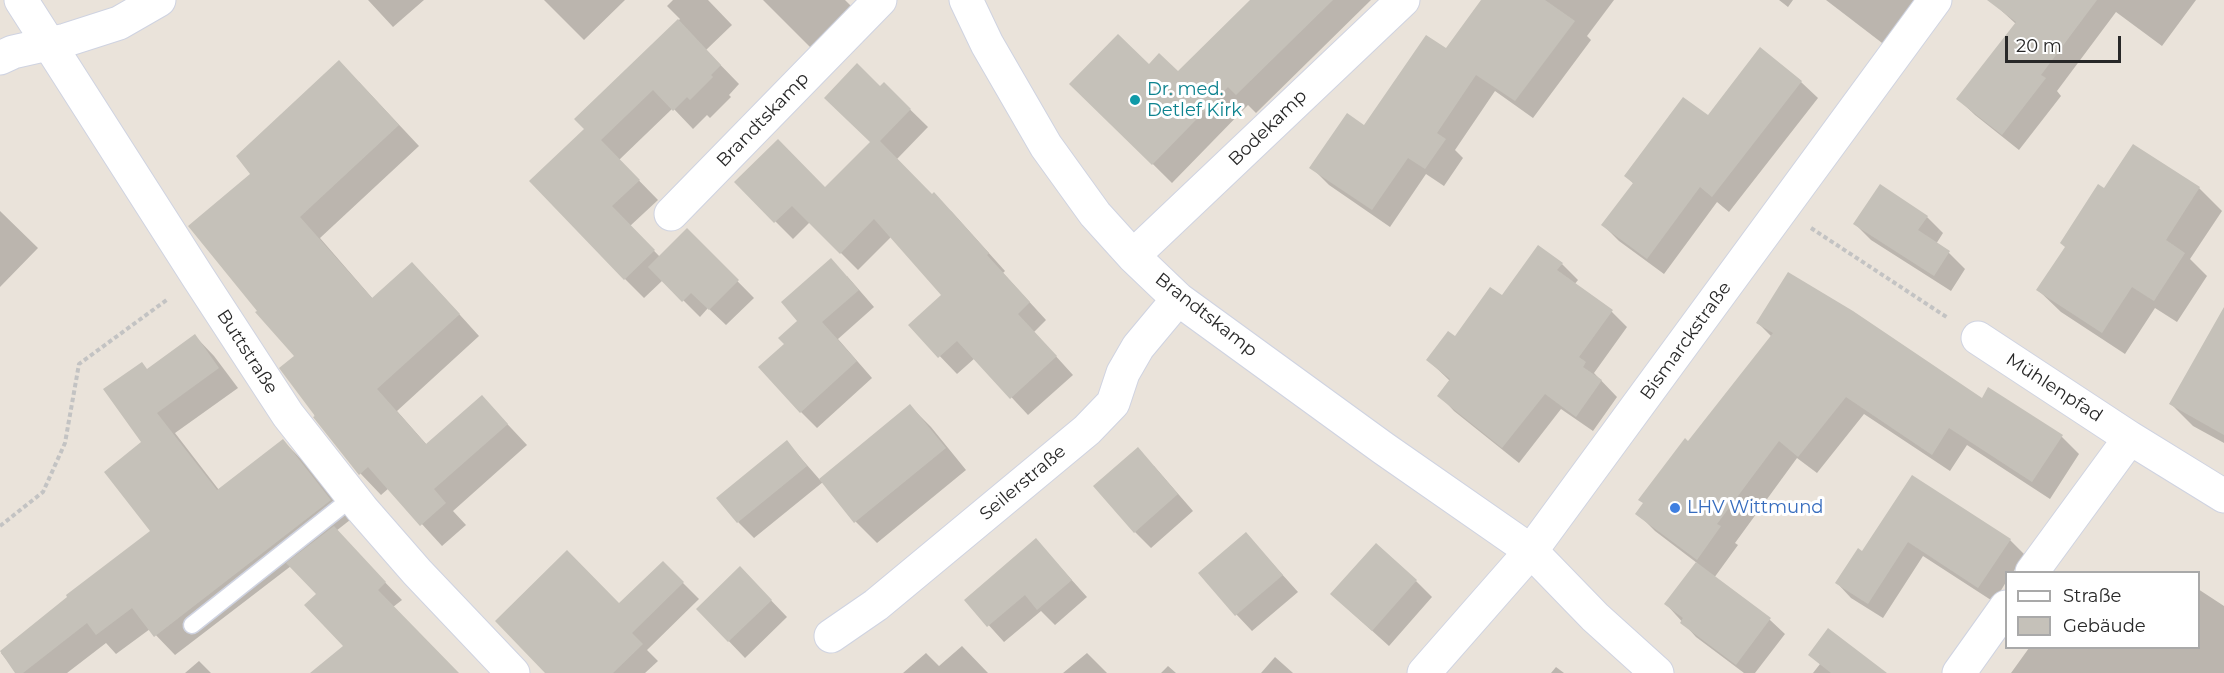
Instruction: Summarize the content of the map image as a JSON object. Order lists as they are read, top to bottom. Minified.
{"streets":{"street":["Brandtskamp","Bodekamp","Bismarckstraße","Buttstraße","Mühlenpfad","Seilerstraße"]},"crossings":[["Brandtskamp","Bodekamp"],["Brandtskamp","Bismarckstraße"],["Brandtskamp","Seilerstraße"]],"places":["Dr. med. Detlef Kirk","LHV Wittmund"],"legend":["Straße","Gebäude"],"scale_bar":"20 m"}
